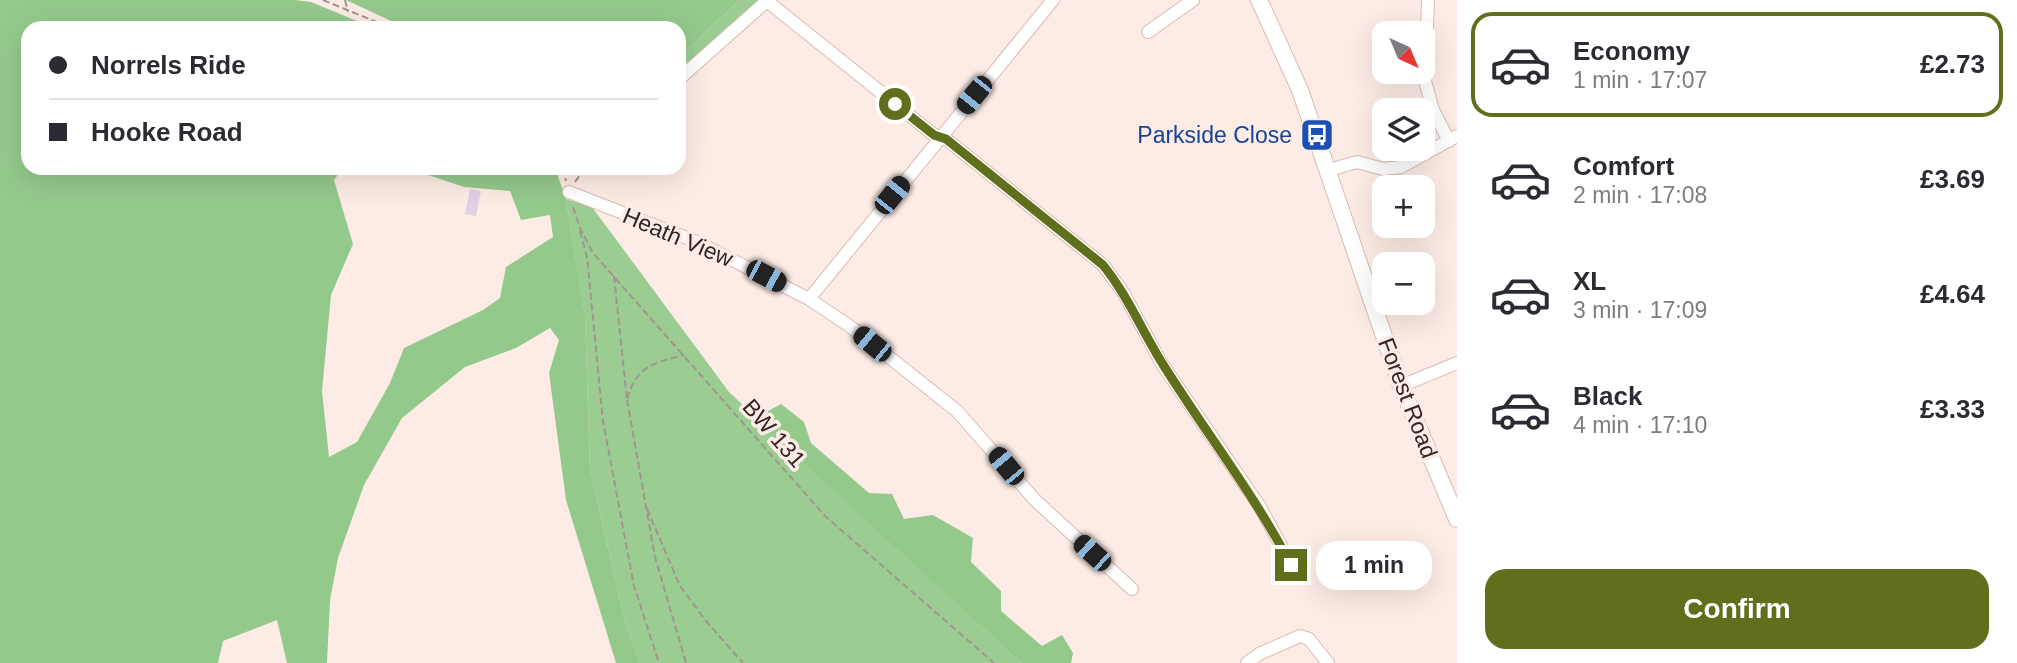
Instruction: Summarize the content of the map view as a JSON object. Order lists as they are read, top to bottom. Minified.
{"streets":{"street":["Heath View","Forest Road"],"path":["BW 131"]},"crossings":[["Heath View","BW 131"]],"places":{"bus stop":["Parkside Close"]},"north":"bottom right","page":{"list":[{"name":"Economy","note":"1 min · 17:07","value":"£2.73"},{"name":"Comfort","note":"2 min · 17:08","value":"£3.69"},{"name":"XL","note":"3 min · 17:09","value":"£4.64"},{"name":"Black","note":"4 min · 17:10","value":"£3.33"}],"map_buttons":["+","−"],"banner":["Norrels Ride","Hooke Road"],"bubble":"1 min","buttons":"Confirm"}}
